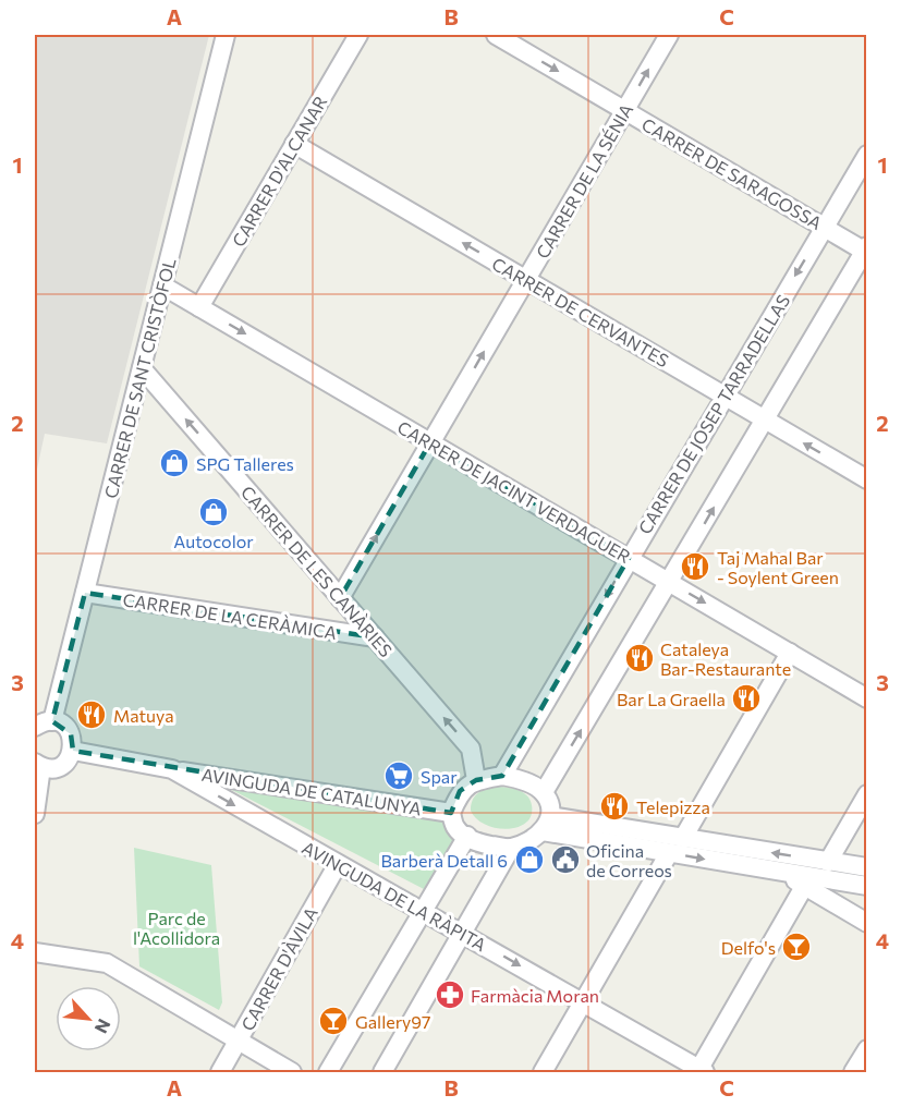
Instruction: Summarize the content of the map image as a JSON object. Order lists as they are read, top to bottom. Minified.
{"streets":{"street":["CARRER D'ALCANAR","CARRER DE SARAGOSSA","CARRER DE LA SÉNIA","CARRER DE CERVANTES","CARRER DE SANT CRISTÒFOL","CARRER DE JOSEP TARRADELLAS","CARRER DE JACINT VERDAGUER","CARRER DE LES CANÀRIES","CARRER DE LA CERÀMICA","AVINGUDA DE CATALUNYA","AVINGUDA DE LA RÀPITA","CARRER D'ÀVILA"]},"crossings":[["CARRER D'ALCANAR","CARRER DE CERVANTES"],["CARRER D'ALCANAR","CARRER DE JACINT VERDAGUER"],["CARRER DE SARAGOSSA","CARRER DE LA SÉNIA"],["CARRER DE SARAGOSSA","CARRER DE JOSEP TARRADELLAS"],["CARRER DE LA SÉNIA","CARRER DE CERVANTES"],["CARRER DE LA SÉNIA","CARRER DE JACINT VERDAGUER"],["CARRER DE LA SÉNIA","CARRER DE LES CANÀRIES"],["CARRER DE CERVANTES","CARRER DE JOSEP TARRADELLAS"],["CARRER DE SANT CRISTÒFOL","CARRER DE JACINT VERDAGUER"],["CARRER DE SANT CRISTÒFOL","CARRER DE LES CANÀRIES"],["CARRER DE SANT CRISTÒFOL","CARRER DE LA CERÀMICA"],["CARRER DE JOSEP TARRADELLAS","CARRER DE JACINT VERDAGUER"],["CARRER DE JOSEP TARRADELLAS","CARRER DE LES CANÀRIES"],["CARRER DE JOSEP TARRADELLAS","AVINGUDA DE CATALUNYA"],["CARRER DE LES CANÀRIES","CARRER DE LA CERÀMICA"],["CARRER DE LES CANÀRIES","AVINGUDA DE CATALUNYA"],["AVINGUDA DE CATALUNYA","AVINGUDA DE LA RÀPITA"],["AVINGUDA DE LA RÀPITA","CARRER D'ÀVILA"]],"one_way":["CARRER DE LA SÉNIA","CARRER DE CERVANTES","CARRER DE JACINT VERDAGUER","CARRER DE LES CANÀRIES"],"parks":["Parc de l'Acollidora"],"places":{"shop":["SPG Talleres","Autocolor","Barberà Detall 6"],"restaurant":["Taj Mahal Bar - Soylent Green","Cataleya Bar-Restaurante","Bar La Graella","Matuya","Telepizza"],"supermarket":["Spar"],"public building":["Oficina de Correos"],"bar":["Delfo's","Gallery97"],"pharmacy":["Farmàcia Moran"]},"north":"bottom right","grid":{"columns":["A","B","C"],"rows":["1","2","3","4"]}}
